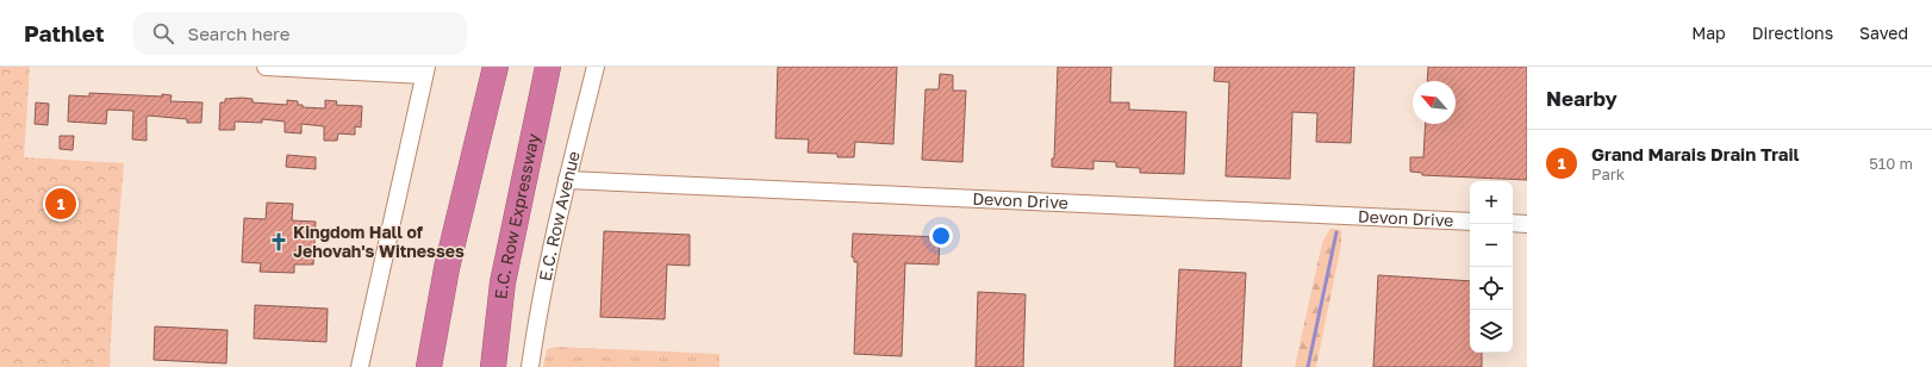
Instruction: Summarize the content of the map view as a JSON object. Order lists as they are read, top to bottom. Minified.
{"streets":{"highway":["E.C. Row Expressway"],"street":["Devon Drive","E.C. Row Avenue"]},"crossings":[["Devon Drive","E.C. Row Avenue"]],"places":{"church":["Kingdom Hall of Jehovah's Witnesses"]},"north":"top left","page":{"header":"Pathlet","search":"Search here","nav":["Map","Directions","Saved"],"heading":"Nearby","list":[{"mark":"1","name":"Grand Marais Drain Trail","note":"Park","value":"510 m"}],"map_buttons":["+","−"],"pins":"1"}}
